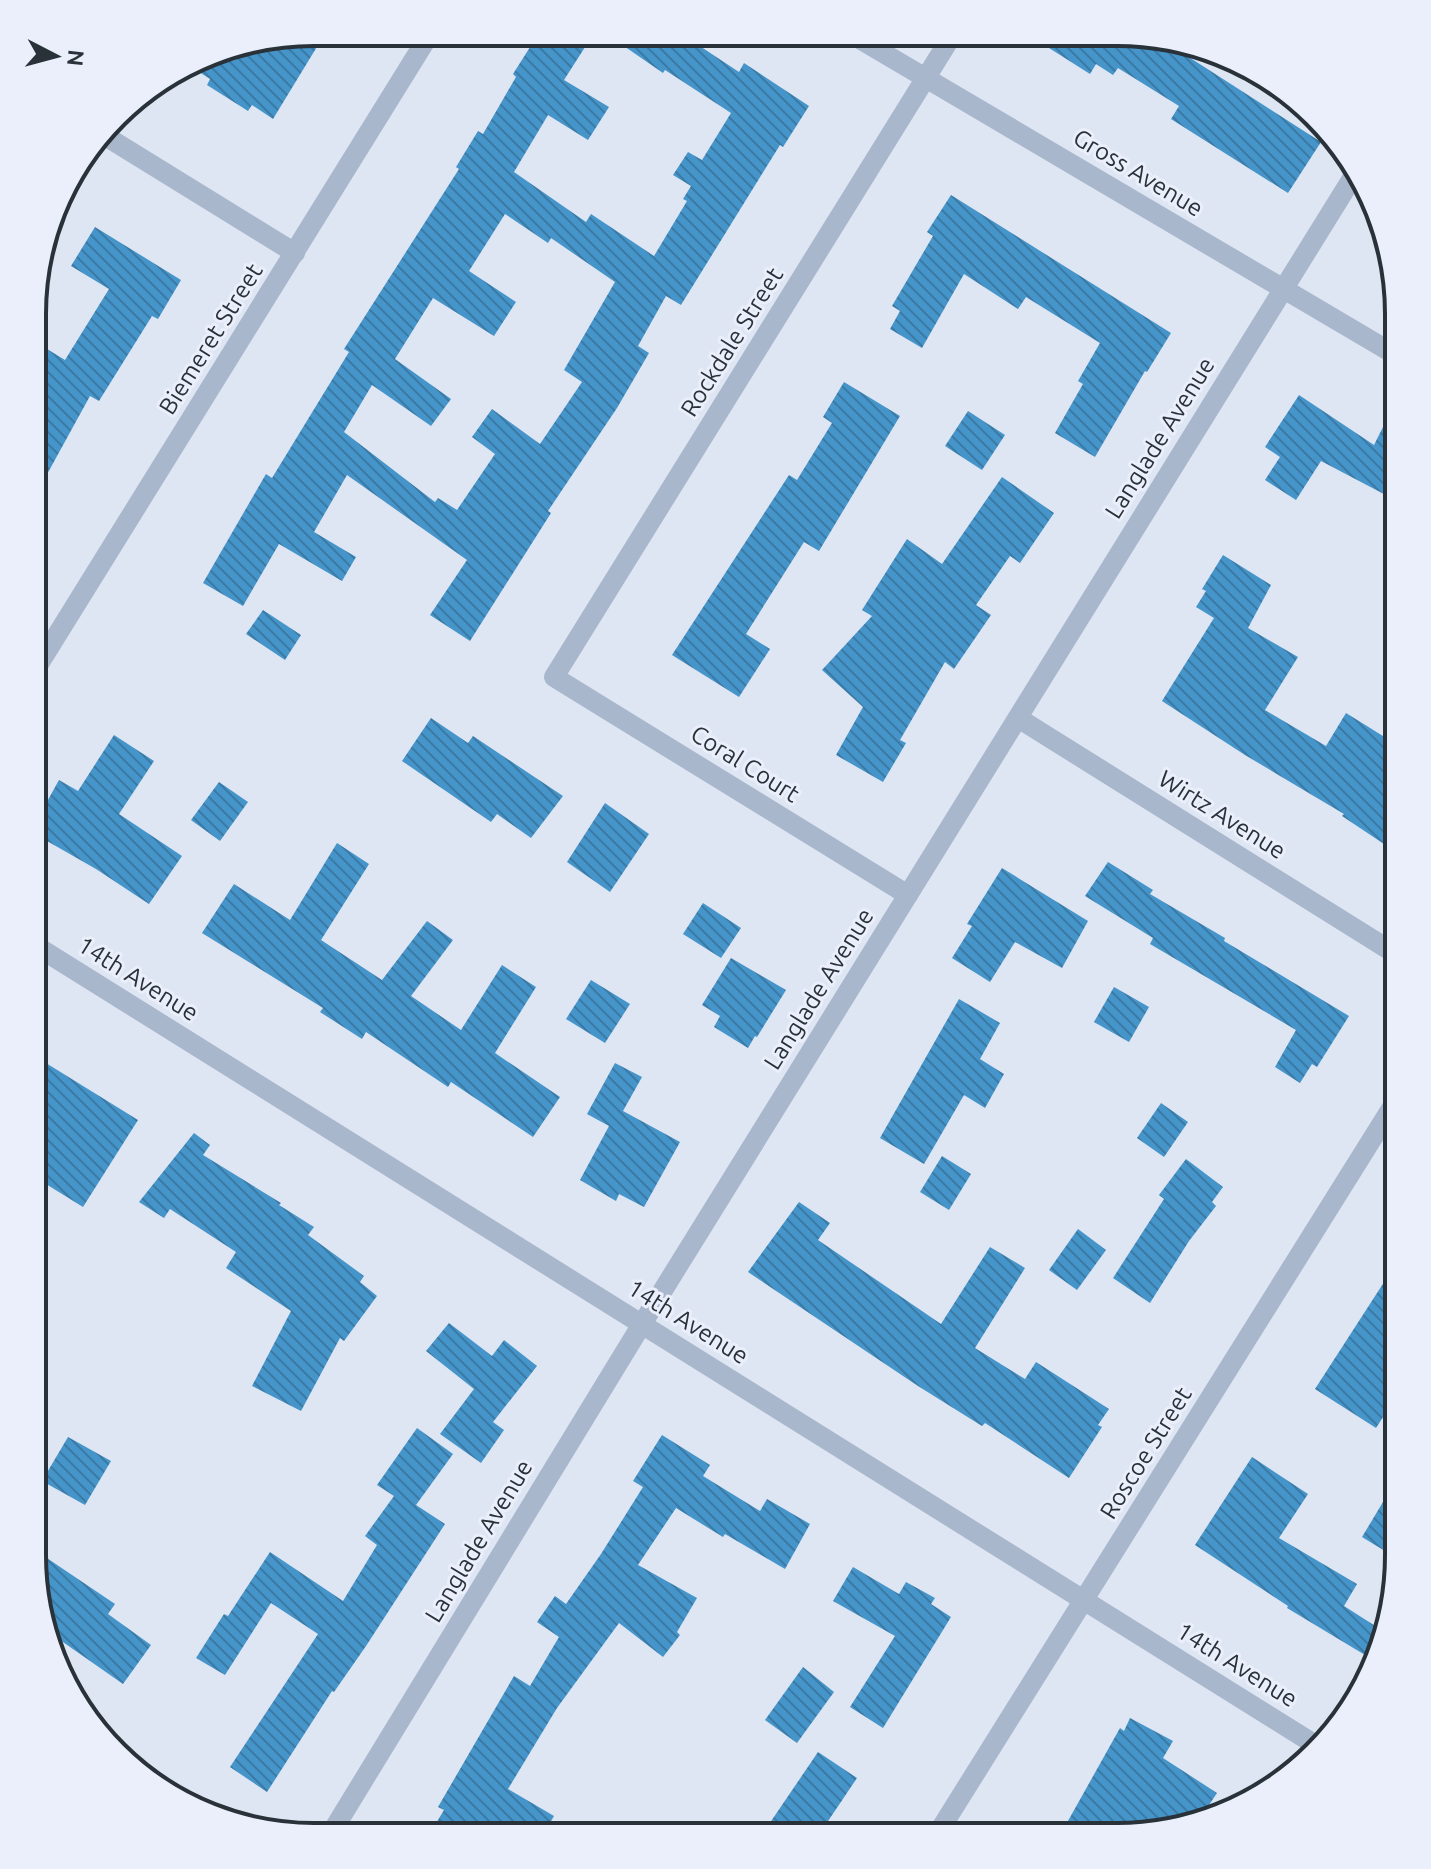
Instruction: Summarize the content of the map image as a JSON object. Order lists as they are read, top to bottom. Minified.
{"streets":{"street":["Gross Avenue","Biemeret Street","Rockdale Street","Langlade Avenue","Coral Court","Wirtz Avenue","14th Avenue","Roscoe Street"]},"crossings":[["Gross Avenue","Rockdale Street"],["Gross Avenue","Langlade Avenue"],["Rockdale Street","Coral Court"],["Langlade Avenue","Coral Court"],["Langlade Avenue","Wirtz Avenue"],["Langlade Avenue","14th Avenue"],["14th Avenue","Roscoe Street"]],"north":"right"}
